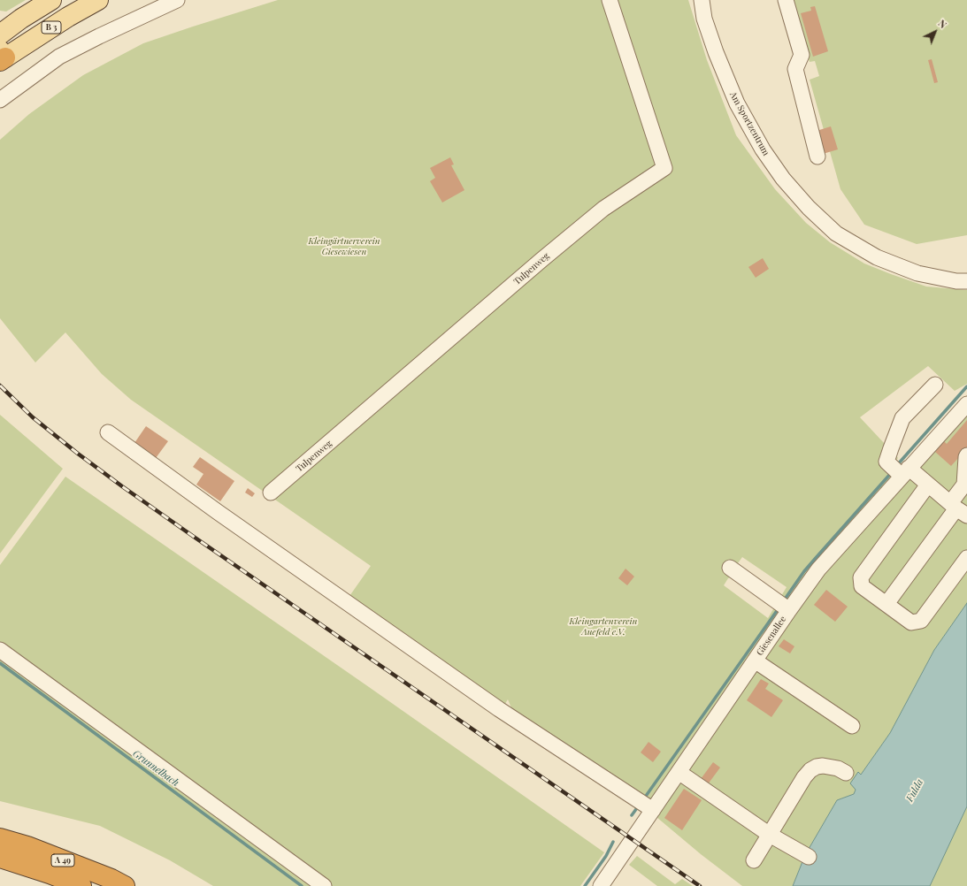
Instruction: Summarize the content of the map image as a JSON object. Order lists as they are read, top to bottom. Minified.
{"streets":{"highway":["A 49"],"main road":["B 3"],"street":["Am Sportzentrum","Tulpenweg","Giesenallee"]},"water":["Grunnelbach","Fulda"],"parks":["Kleingärtnerverein Giesewiesen","Kleingartenverein Auefeld e.V."],"north":"top right"}
